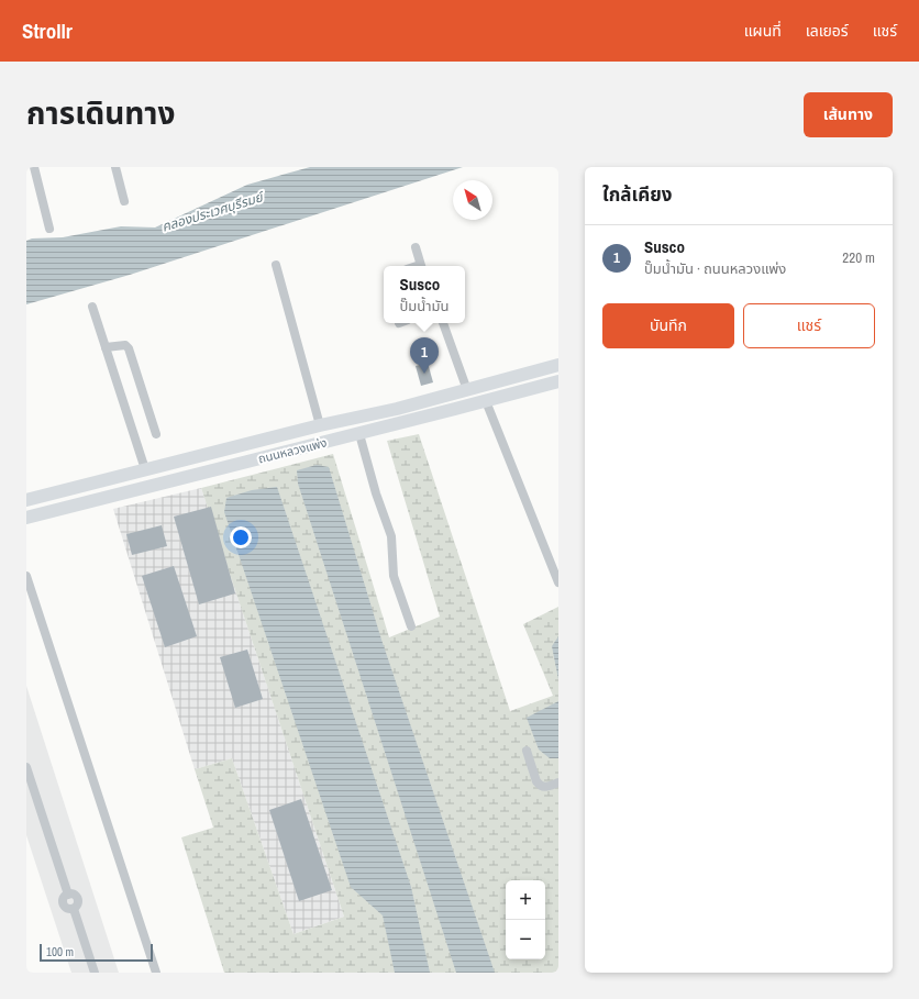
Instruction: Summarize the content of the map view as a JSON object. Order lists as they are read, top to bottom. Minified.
{"streets":{"main road":["ถนนหลวงแพ่ง"]},"water":["คลองประเวศบุรีรมย์"],"scale_bar":"100 m","north":"top left","page":{"header":"Strollr","nav":["แผนที่","เลเยอร์","แชร์"],"title":"การเดินทาง","buttons":["เส้นทาง",["บันทึก","แชร์"]],"heading":"ใกล้เคียง","list":[{"mark":"1","name":"Susco","note":"ปั๊มน้ำมัน · ถนนหลวงแพ่ง","value":"220 m"}],"popup":["Susco","ปั๊มน้ำมัน"],"pins":"1","map_buttons":["+","−"],"scale":"100 m"}}
